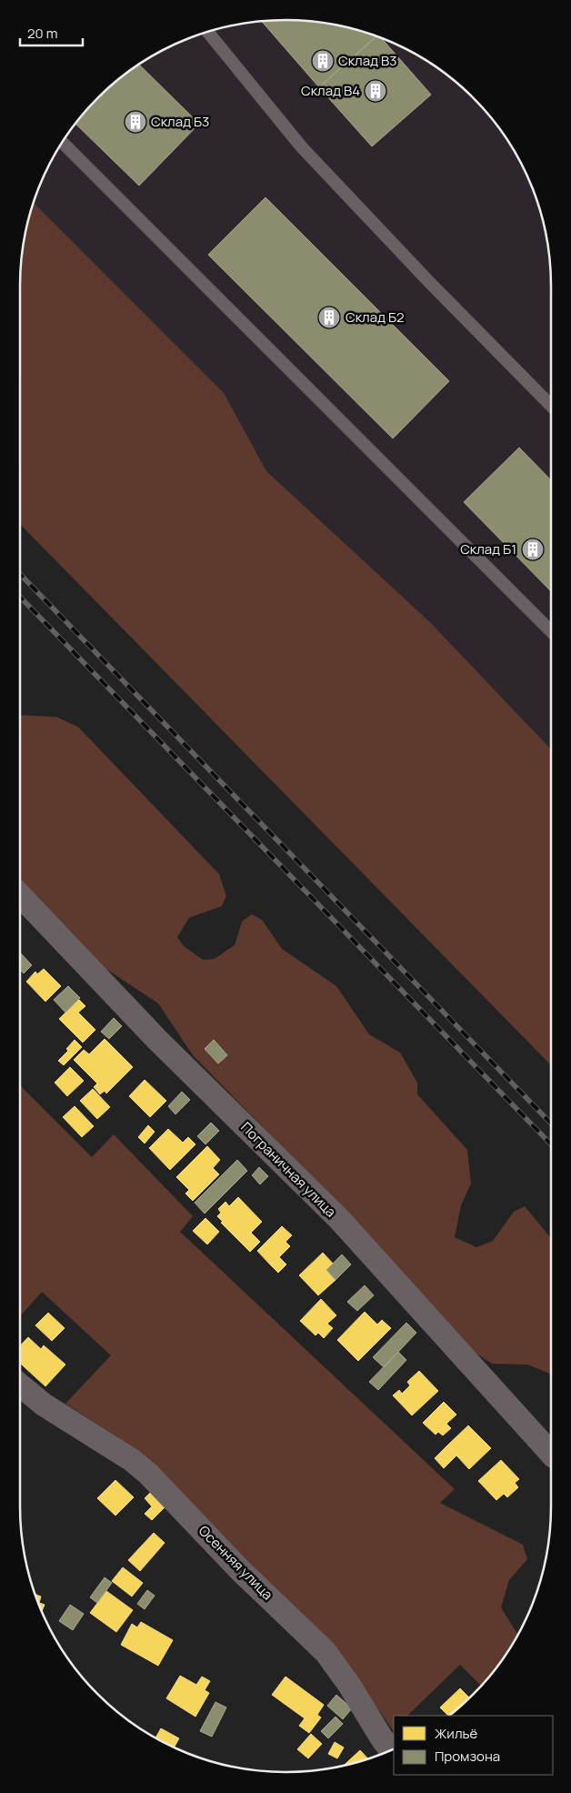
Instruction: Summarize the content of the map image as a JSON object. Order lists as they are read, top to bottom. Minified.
{"streets":{"street":["Пограничная улица","Осенняя улица"]},"places":{"building":["Склад В3","Склад В4","Склад Б3","Склад Б2","Склад Б1"]},"legend":["Жильё","Промзона"],"scale_bar":"20 m"}
